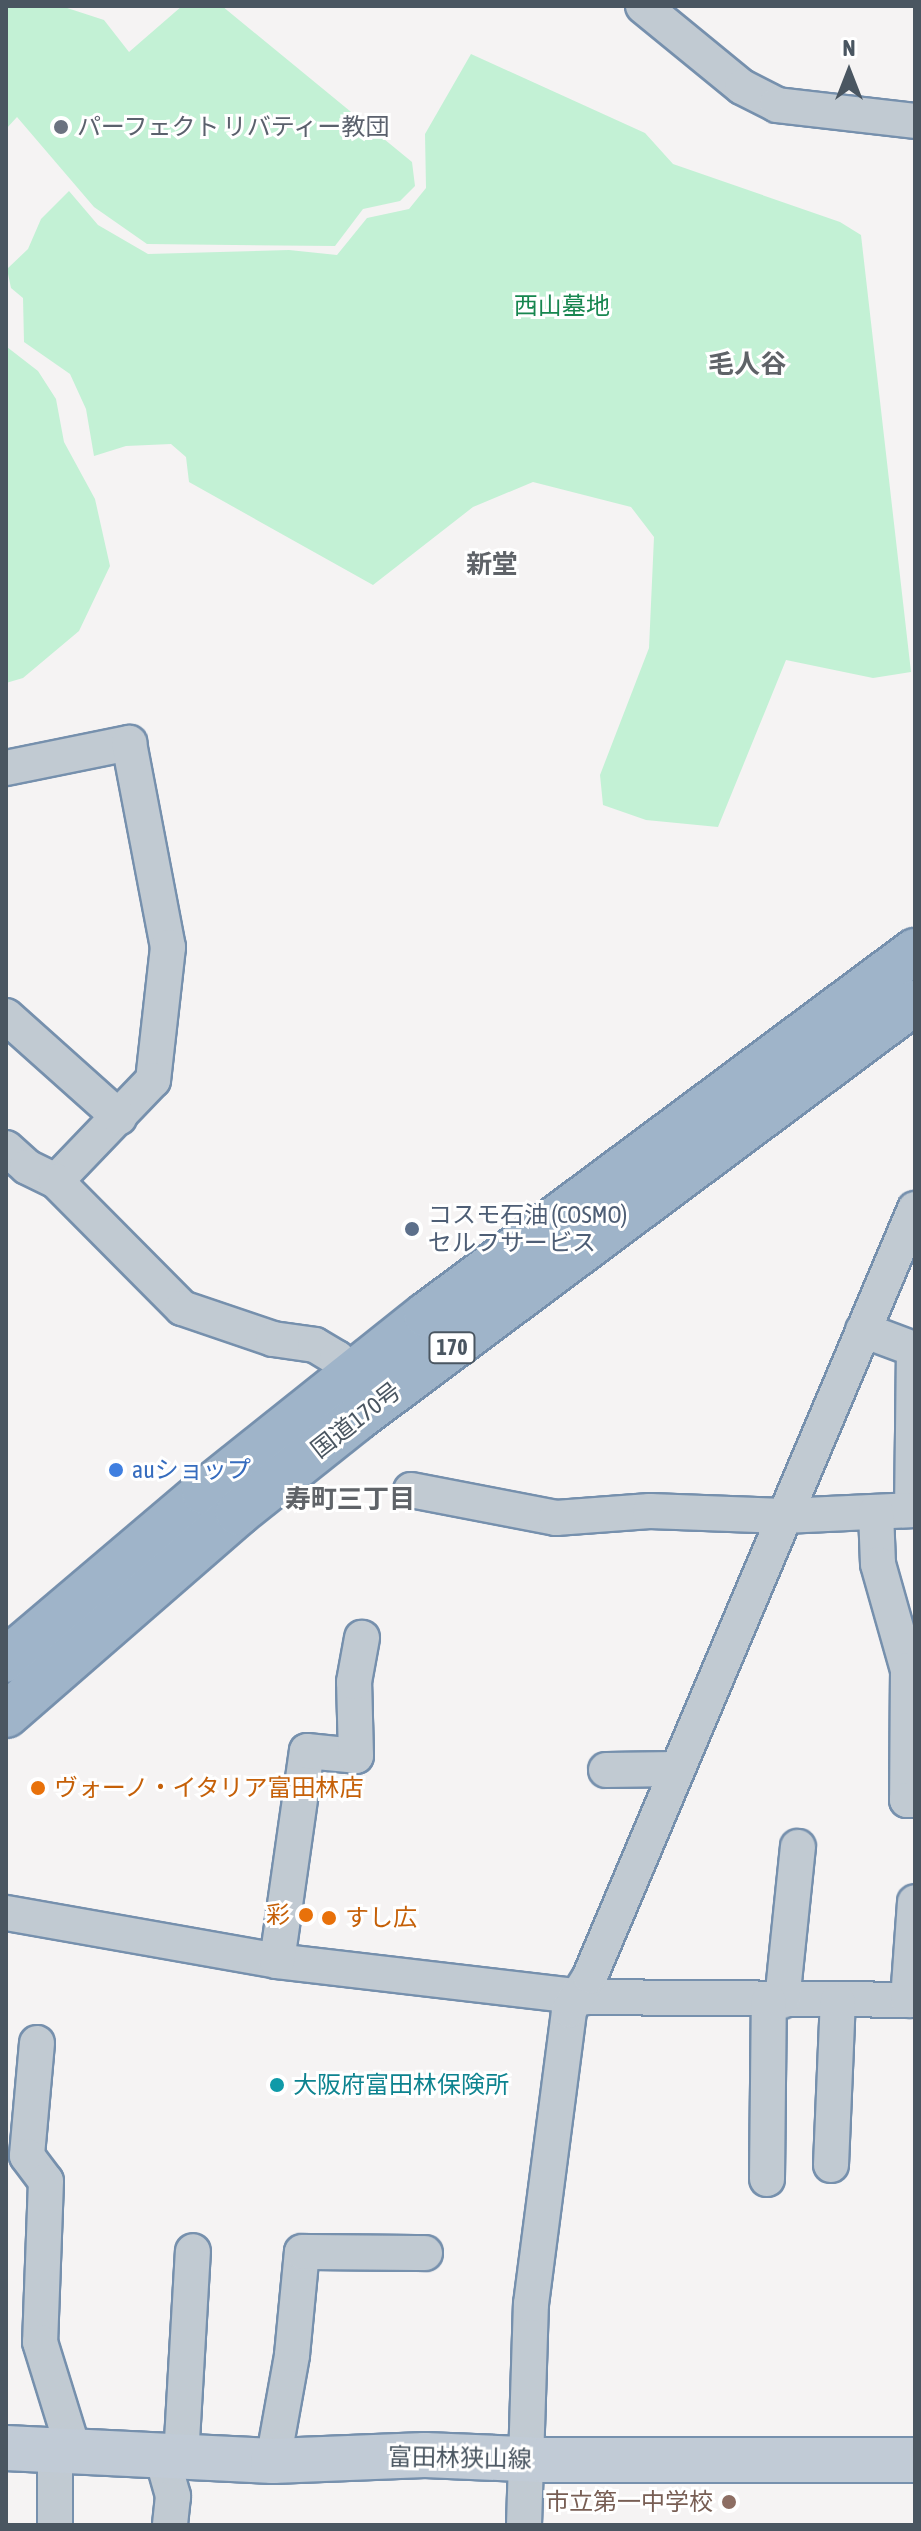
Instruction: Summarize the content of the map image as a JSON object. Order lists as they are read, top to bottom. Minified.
{"streets":{"highway":["170","国道170号"],"main road":["富田林狭山線"]},"districts":["毛人谷","新堂","寿町三丁目"],"parks":["西山墓地"],"places":["パーフェクト リバティー教団","コスモ石油 (COSMO) セルフサービス","auショップ","ヴォーノ・イタリア富田林店","彩","すし広","大阪府富田林保険所","市立第一中学校"],"north":"top"}
